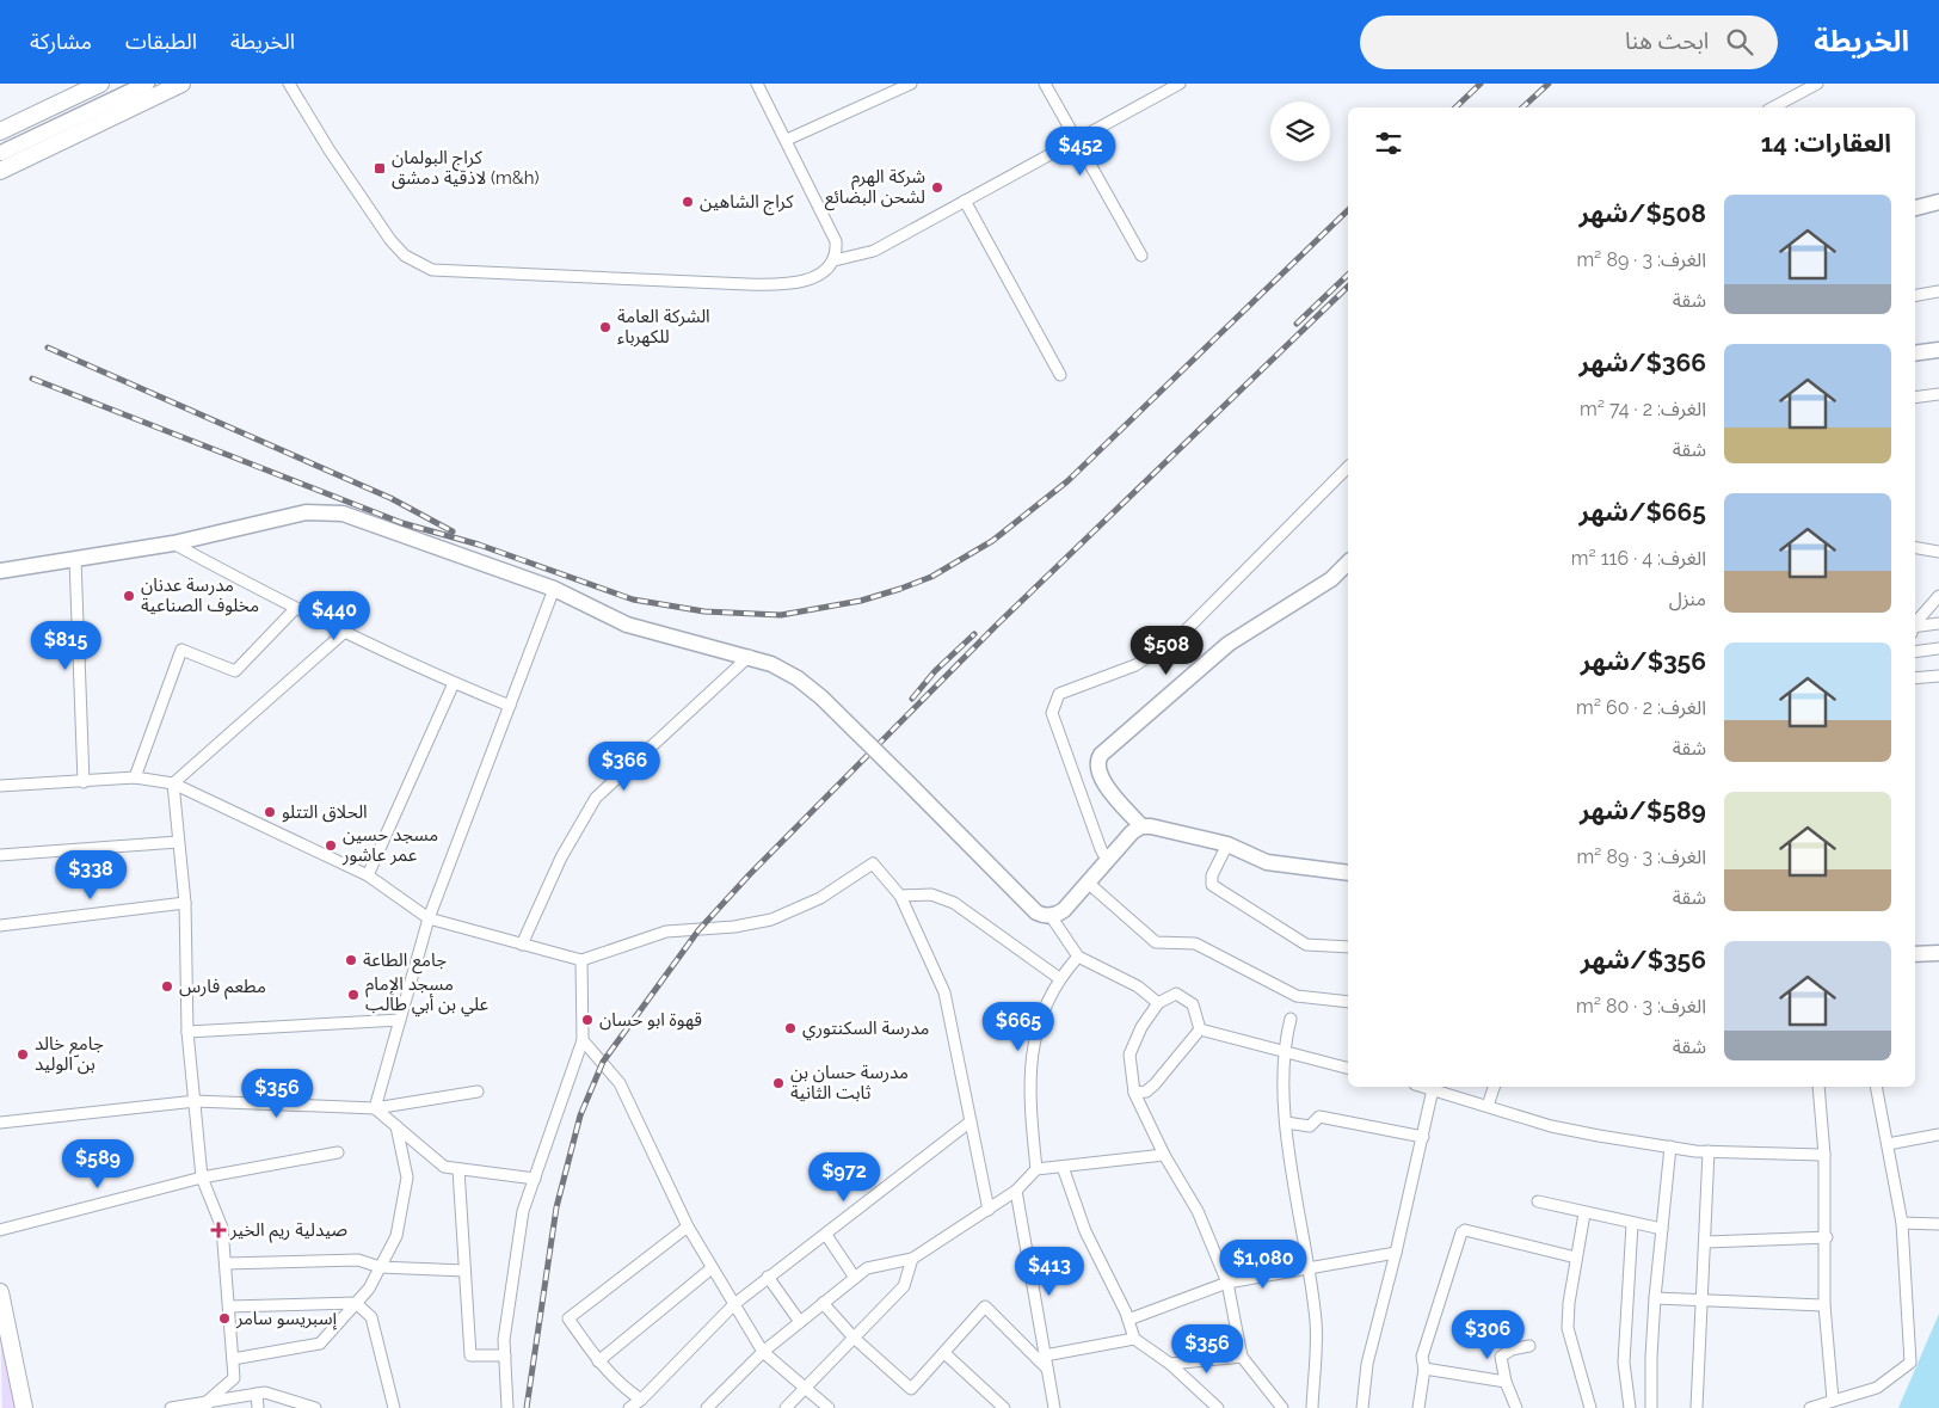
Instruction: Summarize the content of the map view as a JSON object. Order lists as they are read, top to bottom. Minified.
{"places":{"transit":["كراج البولمان لاذقية دمشق (m&h)"],"other":["شركة الهرم لشحن البضائع","كراج الشاهين","الشركة العامة للكهرباء","مدرسة عدنان مخلوف الصناعية","الحلاق التتلو","مسجد حسين عمر عاشور","جامع الطاعة","مطعم فارس","مسجد الإمام علي بن أبي طالب","قهوة ابو حسان","مدرسة السكنتوري","جامع خالد بن الوليد","مدرسة حسان بن ثابت الثانية","إسبريسو سامر"],"health":["صيدلية ريم الخير"]},"page":{"header":"الخريطة","search":"ابحث هنا","nav":["الخريطة","الطبقات","مشاركة"],"heading":"العقارات: 14","price":["$452","$440","$815","$508","$366","$338","$665","$356","$589","$972","$1,080","$413","$306","$356"],"list":[{"name":"$508/شهر","note":"الغرف: 3 · 89 m² · شقة"},{"name":"$366/شهر","note":"الغرف: 2 · 74 m² · شقة"},{"name":"$665/شهر","note":"الغرف: 4 · 116 m² · منزل"},{"name":"$356/شهر","note":"الغرف: 2 · 60 m² · شقة"},{"name":"$589/شهر","note":"الغرف: 3 · 89 m² · شقة"},{"name":"$356/شهر","note":"الغرف: 3 · 80 m² · شقة"}]}}
